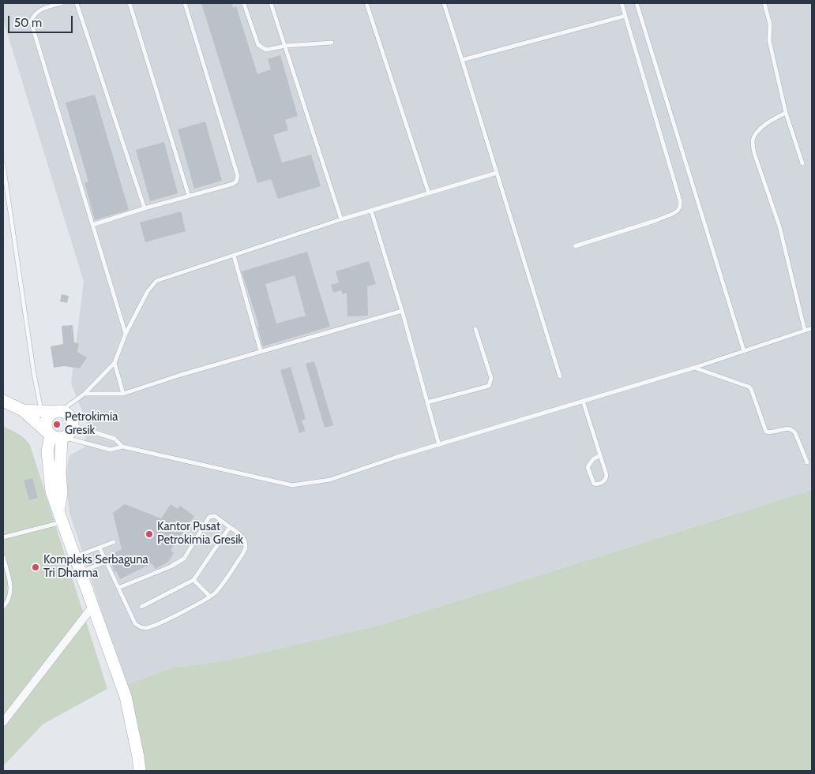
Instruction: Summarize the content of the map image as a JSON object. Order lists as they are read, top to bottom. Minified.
{"places":["Petrokimia Gresik","Kantor Pusat Petrokimia Gresik","Kompleks Serbaguna Tri Dharma"],"scale_bar":"50 m"}
